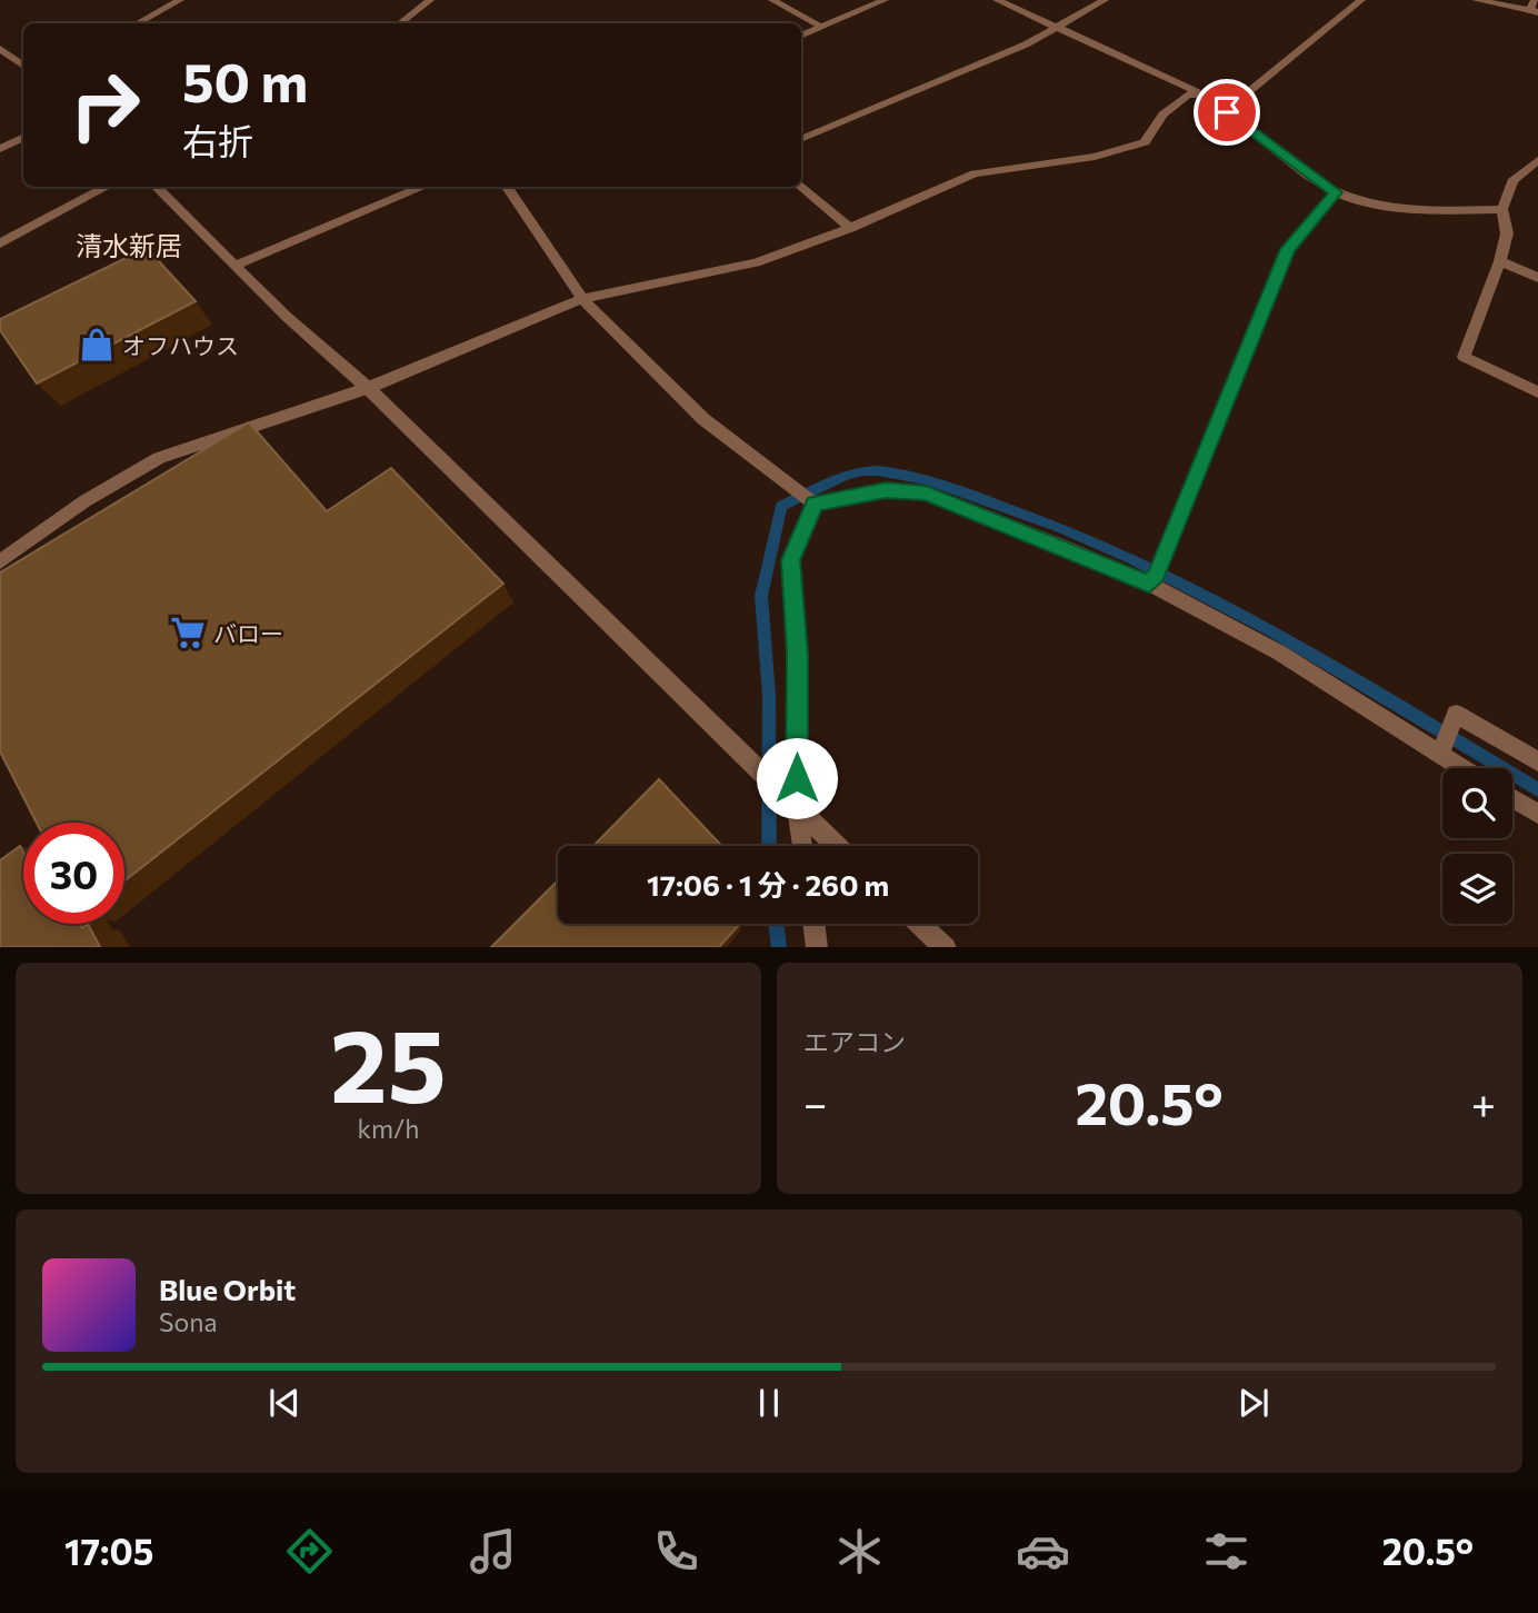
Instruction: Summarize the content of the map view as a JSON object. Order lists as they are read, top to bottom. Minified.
{"districts":["清水新居"],"places":{"shop":["オフハウス"],"supermarket":["バロー"]},"page":{"turn":["50 m","右折"],"limit":"30","trip":"17:06 · 1 分 · 260 m","tile":[["25","km/h"],"エアコン"],"heat":["−","20.5°","+"],"song":["Blue Orbit","Sona"],"tabs":["17:05","20.5°"]}}
